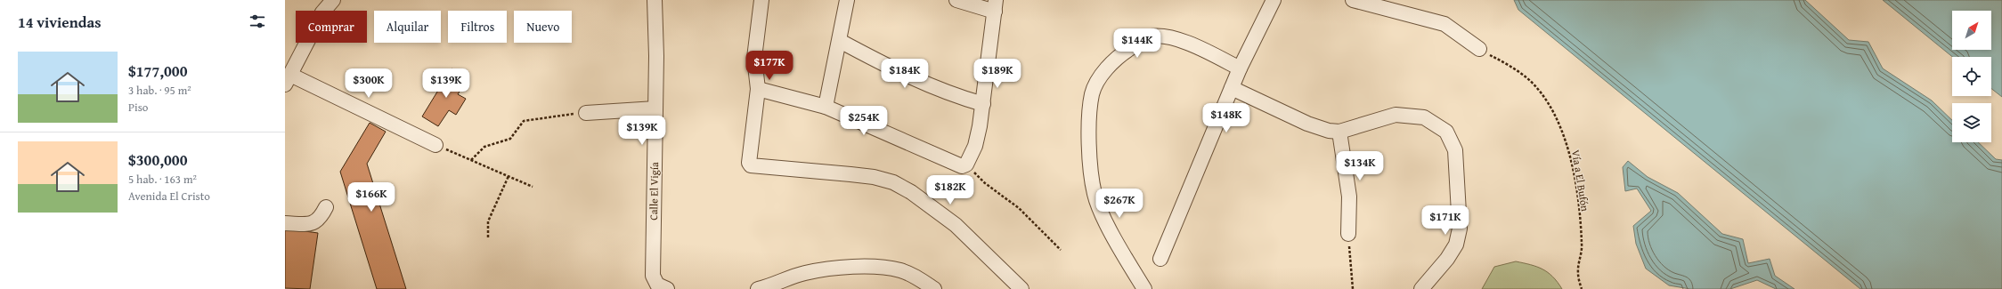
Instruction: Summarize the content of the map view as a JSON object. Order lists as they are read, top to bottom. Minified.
{"streets":{"street":["Calle El Vigía"],"path":["Vía a El Bufón"]},"north":"top right","page":{"heading":"14 viviendas","chip":["Comprar","Alquilar","Filtros","Nuevo"],"price":["$144K","$177K","$184K","$189K","$300K","$139K","$148K","$254K","$139K","$134K","$182K","$166K","$267K","$171K"],"list":[{"name":"$177,000","note":"3 hab. · 95 m² · Piso"},{"name":"$300,000","note":"5 hab. · 163 m² · Avenida El Cristo"}]}}
